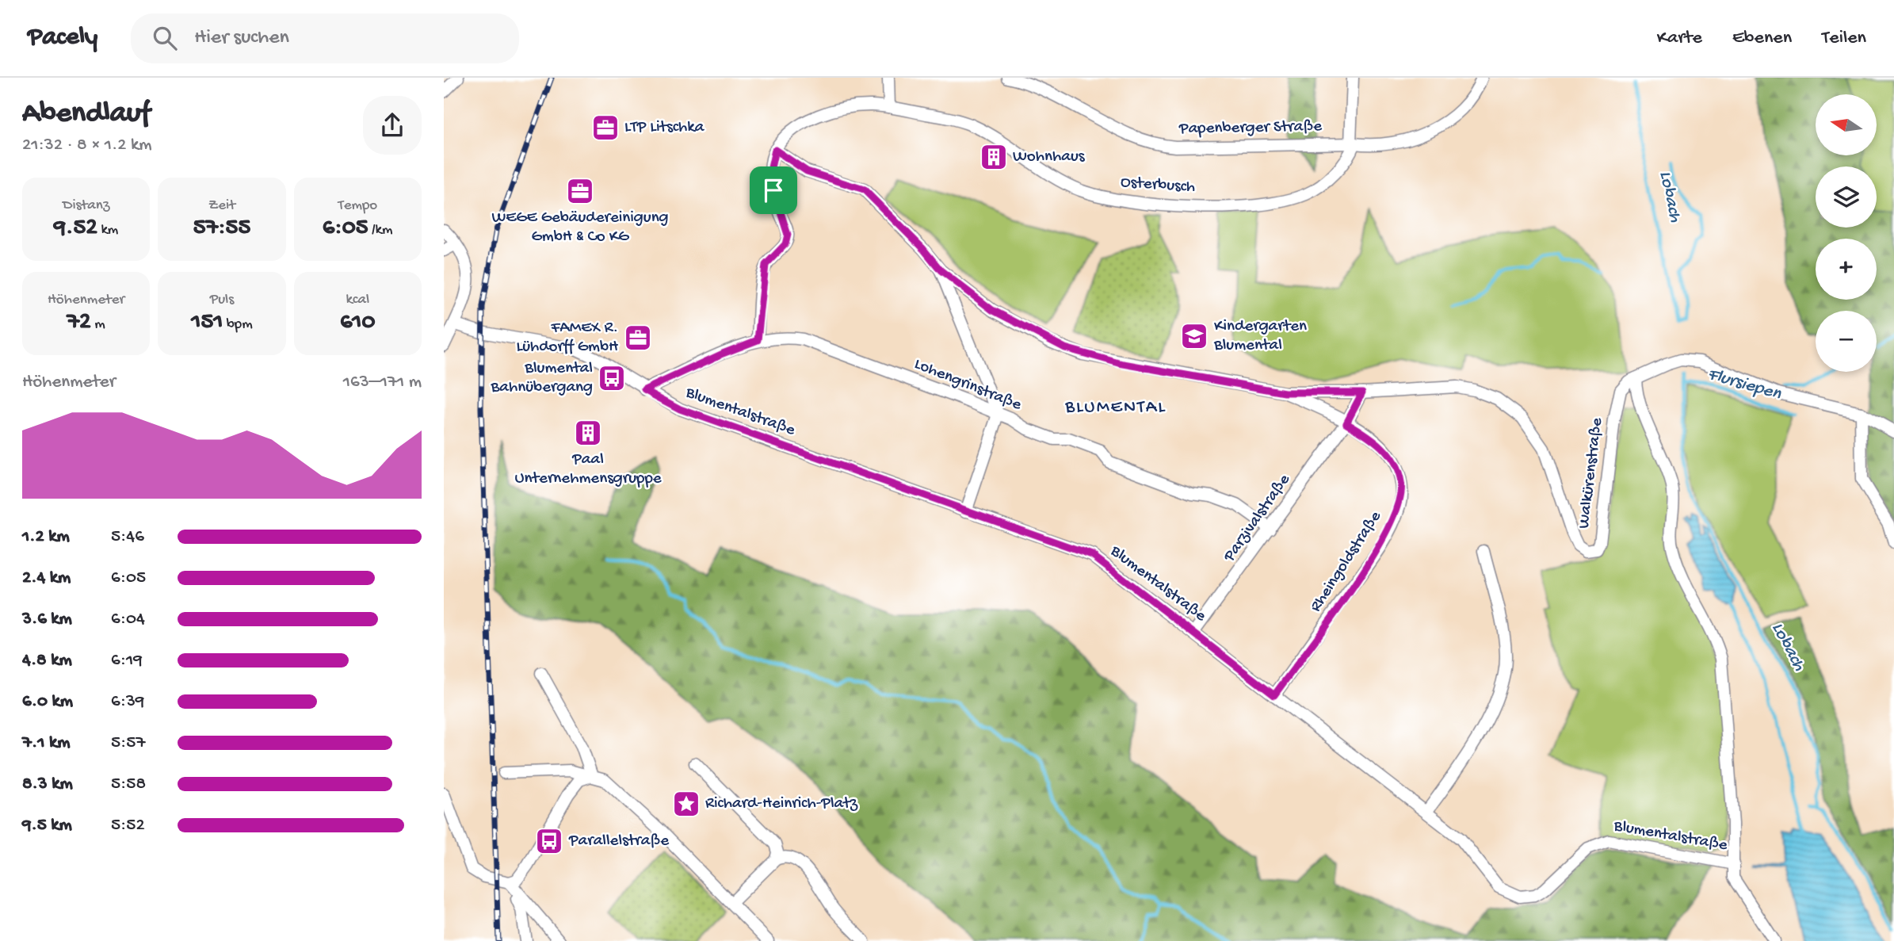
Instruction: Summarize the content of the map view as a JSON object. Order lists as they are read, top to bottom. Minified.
{"streets":{"street":["Papenberger Straße","Osterbusch","Lohengrinstraße","Blumentalstraße","Walkürenstraße","Parzivalstraße","Rheingoldstraße"]},"crossings":[["Papenberger Straße","Osterbusch"],["Osterbusch","Walkürenstraße"],["Lohengrinstraße","Blumentalstraße"],["Lohengrinstraße","Parzivalstraße"],["Blumentalstraße","Parzivalstraße"],["Blumentalstraße","Rheingoldstraße"],["Walkürenstraße","Parzivalstraße"],["Walkürenstraße","Rheingoldstraße"],["Parzivalstraße","Rheingoldstraße"]],"districts":["BLUMENTAL"],"water":["Lobach","Flursiepen"],"places":{"office":["LTP Litschka","WEGE Gebäudereinigung GmbH & Co KG","FAMEX R. Lühdorff GmbH"],"building":["Wohnhaus","Paal Unternehmensgruppe"],"school or university":["Kindergarten Blumental"],"bus stop":["Blumental Bahnübergang","Parallelstraße"],"place":["Richard-Heinrich-Platz"]},"north":"left","page":{"header":"Pacely","search":"Hier suchen","nav":["Karte","Ebenen","Teilen"],"heading":["Abendlauf","21:32 · 8 × 1.2 km"],"map_buttons":["+","−"],"stats":[["Distanz","9.52 km"],["Zeit","57:55"],["Tempo","6:05 /km"],["Höhenmeter","72 m"],["Puls","151 bpm"],["kcal","610"]],"chart":["Höhenmeter","163–171 m"],"list":[{"name":"1.2 km","note":"5:46"},{"name":"2.4 km","note":"6:05"},{"name":"3.6 km","note":"6:04"},{"name":"4.8 km","note":"6:19"},{"name":"6.0 km","note":"6:39"},{"name":"7.1 km","note":"5:57"},{"name":"8.3 km","note":"5:58"},{"name":"9.5 km","note":"5:52"}]}}
